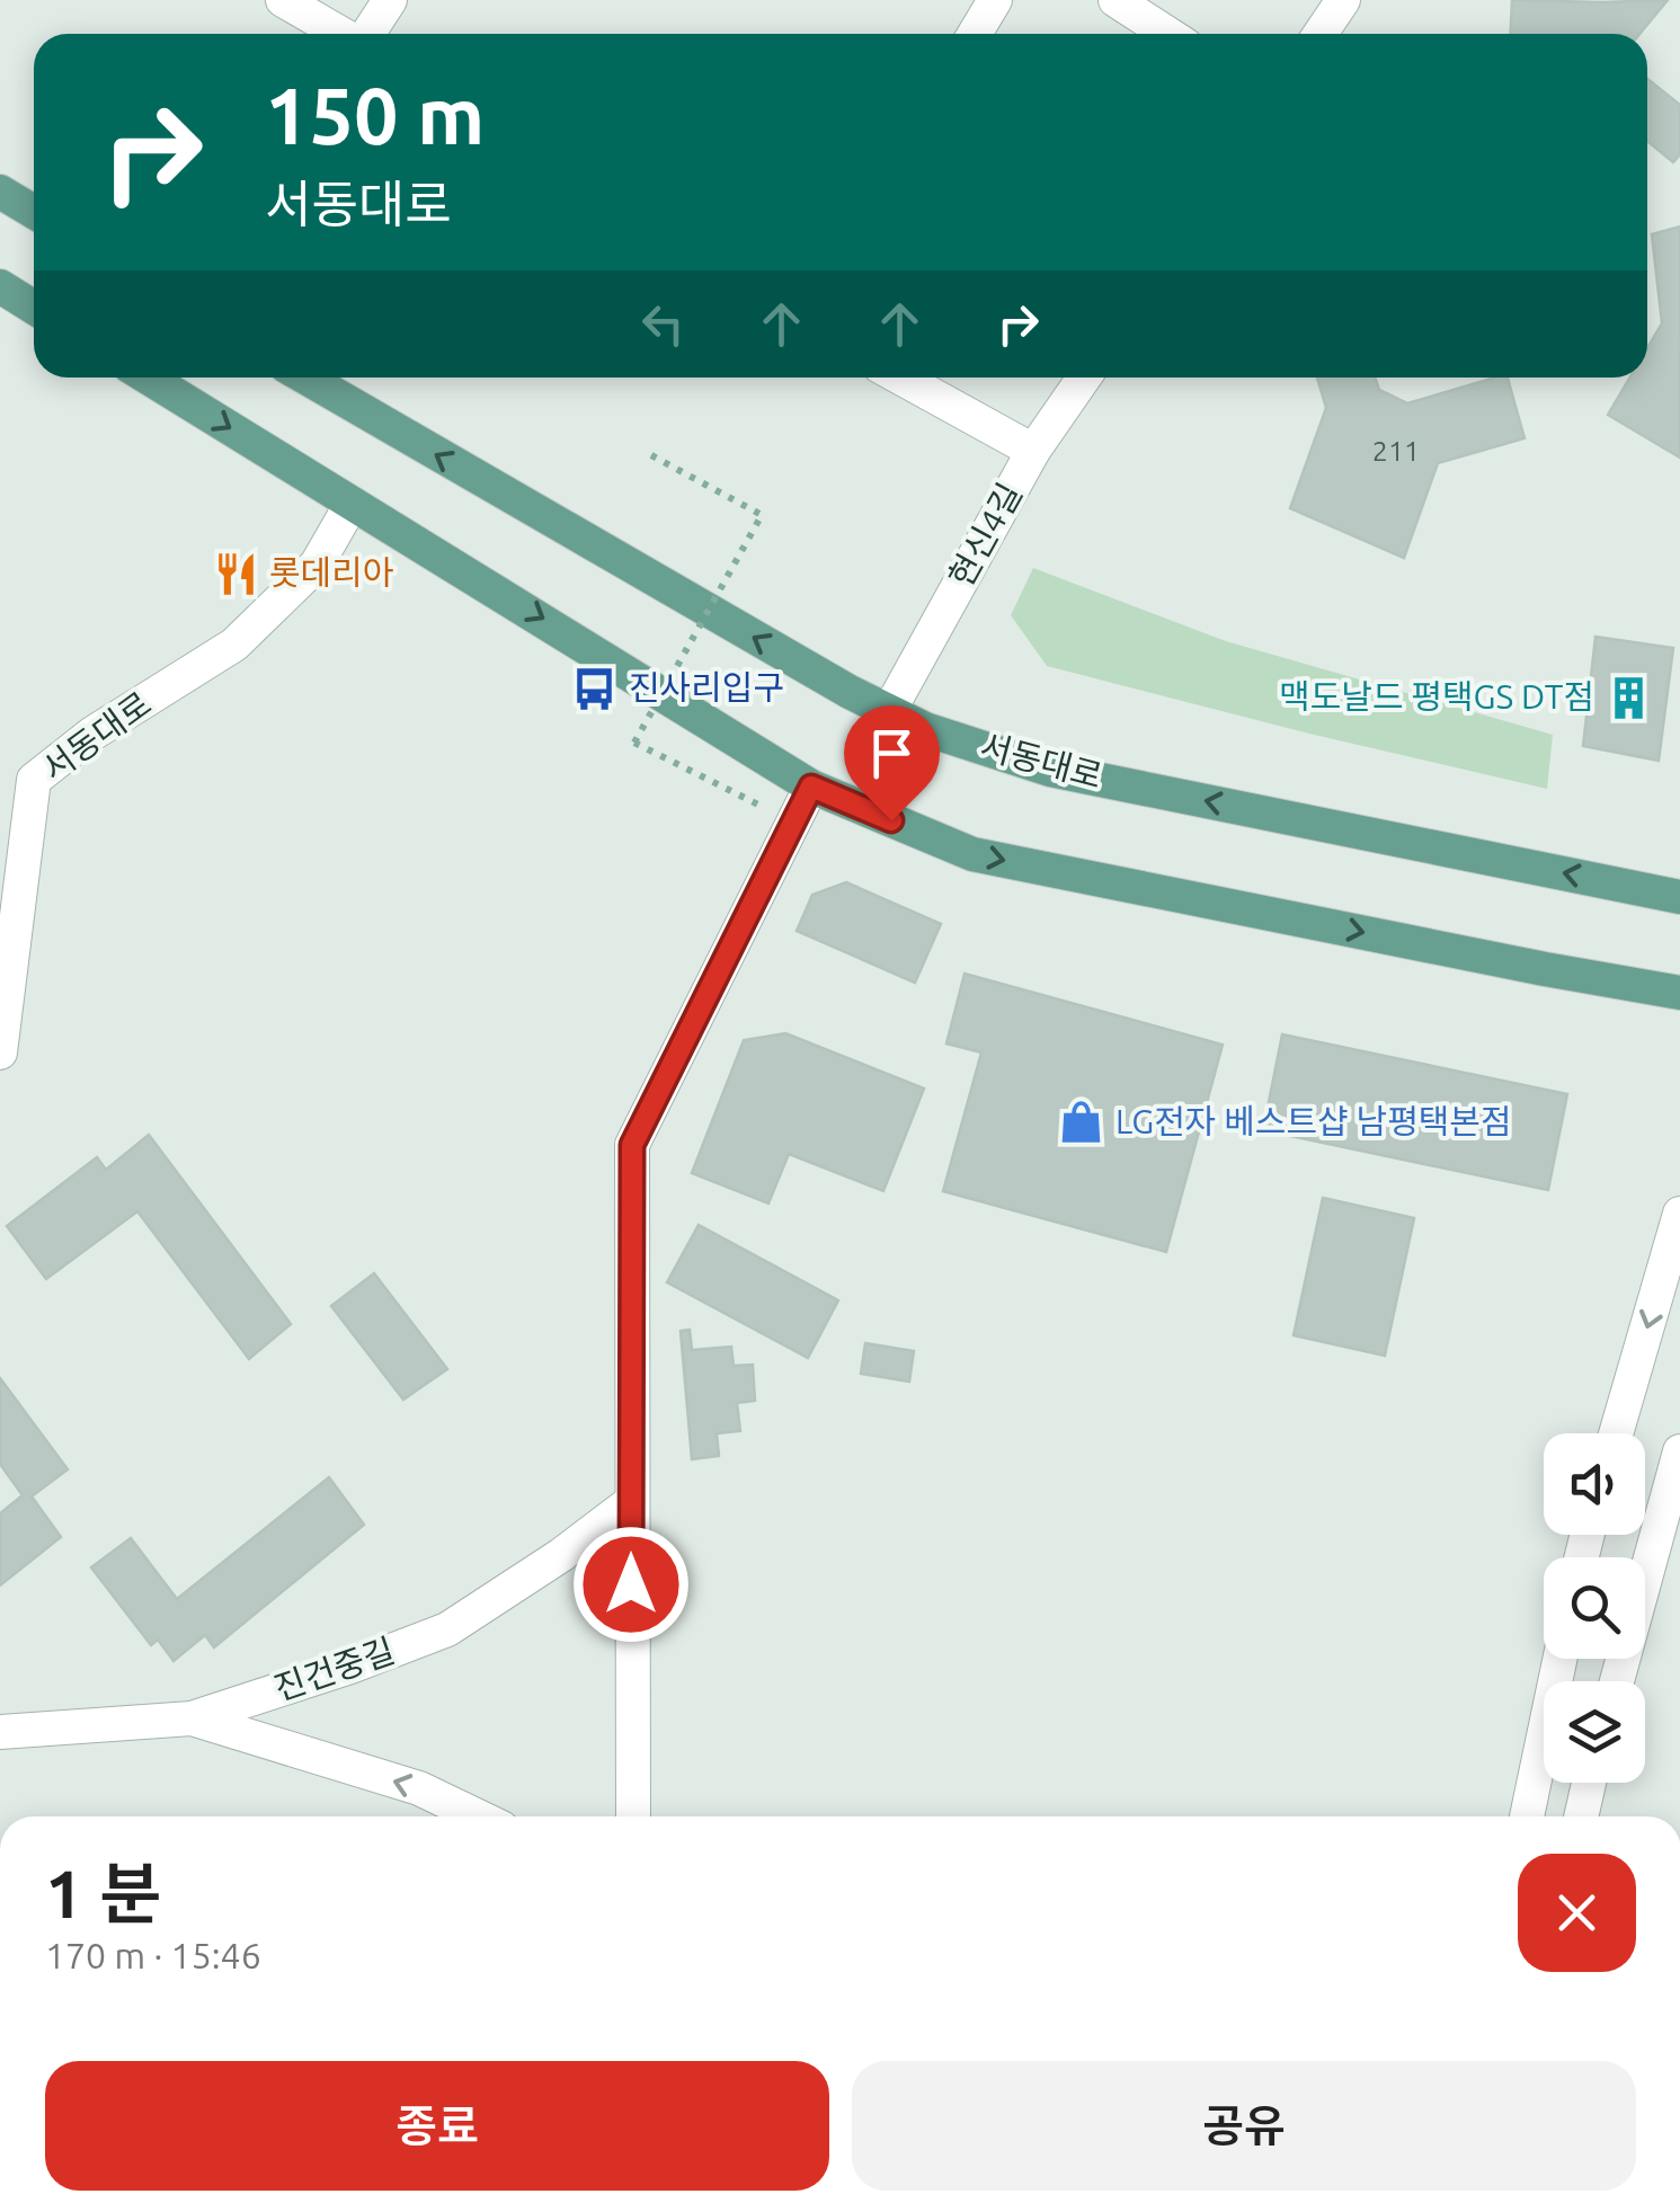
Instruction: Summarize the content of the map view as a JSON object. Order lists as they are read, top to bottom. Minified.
{"streets":{"main road":["서동대로"],"street":["현신4길","진건중길"]},"crossings":[["현신4길","서동대로"]],"one_way":["서동대로"],"places":{"restaurant":["롯데리아"],"bus stop":["진사리입구"],"building":["맥도날드 평택GS DT점"],"shop":["LG전자 베스트샵 남평택본점"]},"house_numbers":["211"],"page":{"turn":["150 m","서동대로"],"heading":["1 분","170 m · 15:46"],"buttons":["종료","공유"]}}
